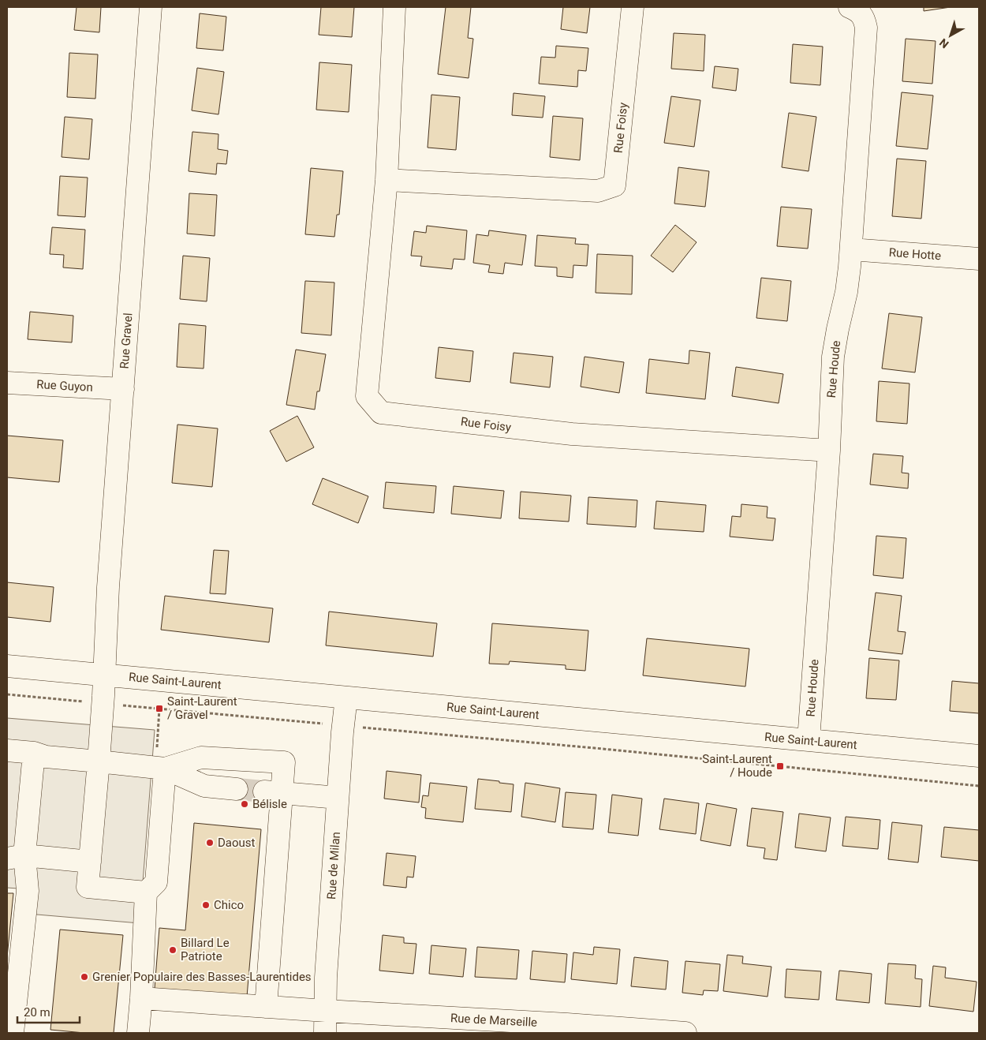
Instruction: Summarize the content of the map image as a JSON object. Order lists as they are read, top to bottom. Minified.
{"streets":{"street":["Rue Foisy","Rue Hotte","Rue Gravel","Rue Houde","Rue Guyon","Rue Saint-Laurent","Rue de Milan","Rue de Marseille"]},"crossings":[["Rue Foisy","Rue Houde"],["Rue Hotte","Rue Houde"],["Rue Gravel","Rue Guyon"],["Rue Gravel","Rue Saint-Laurent"],["Rue Houde","Rue Saint-Laurent"],["Rue Saint-Laurent","Rue de Milan"],["Rue de Milan","Rue de Marseille"]],"places":{"transit":["Saint-Laurent / Gravel","Saint-Laurent / Houde"],"other":["Bélisle","Daoust","Chico","Billard Le Patriote","Grenier Populaire des Basses-Laurentides"]},"scale_bar":"20 m","north":"bottom left"}
